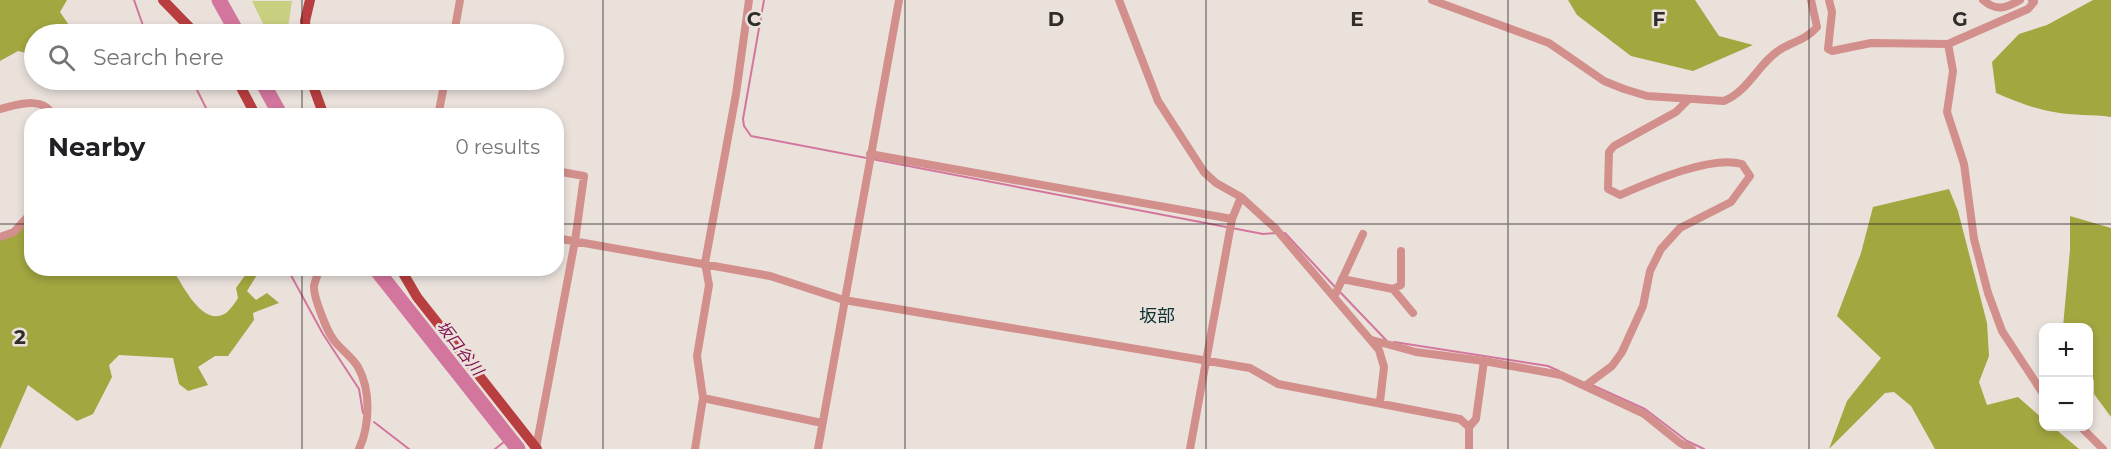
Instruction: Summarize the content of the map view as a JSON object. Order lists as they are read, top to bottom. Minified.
{"districts":["坂部"],"water":["坂口谷川"],"page":{"search":"Search here","heading":["Nearby","0 results"],"map_buttons":["+","−"]},"grid":{"columns":["C","D","E","F","G"],"rows":["2"]}}
